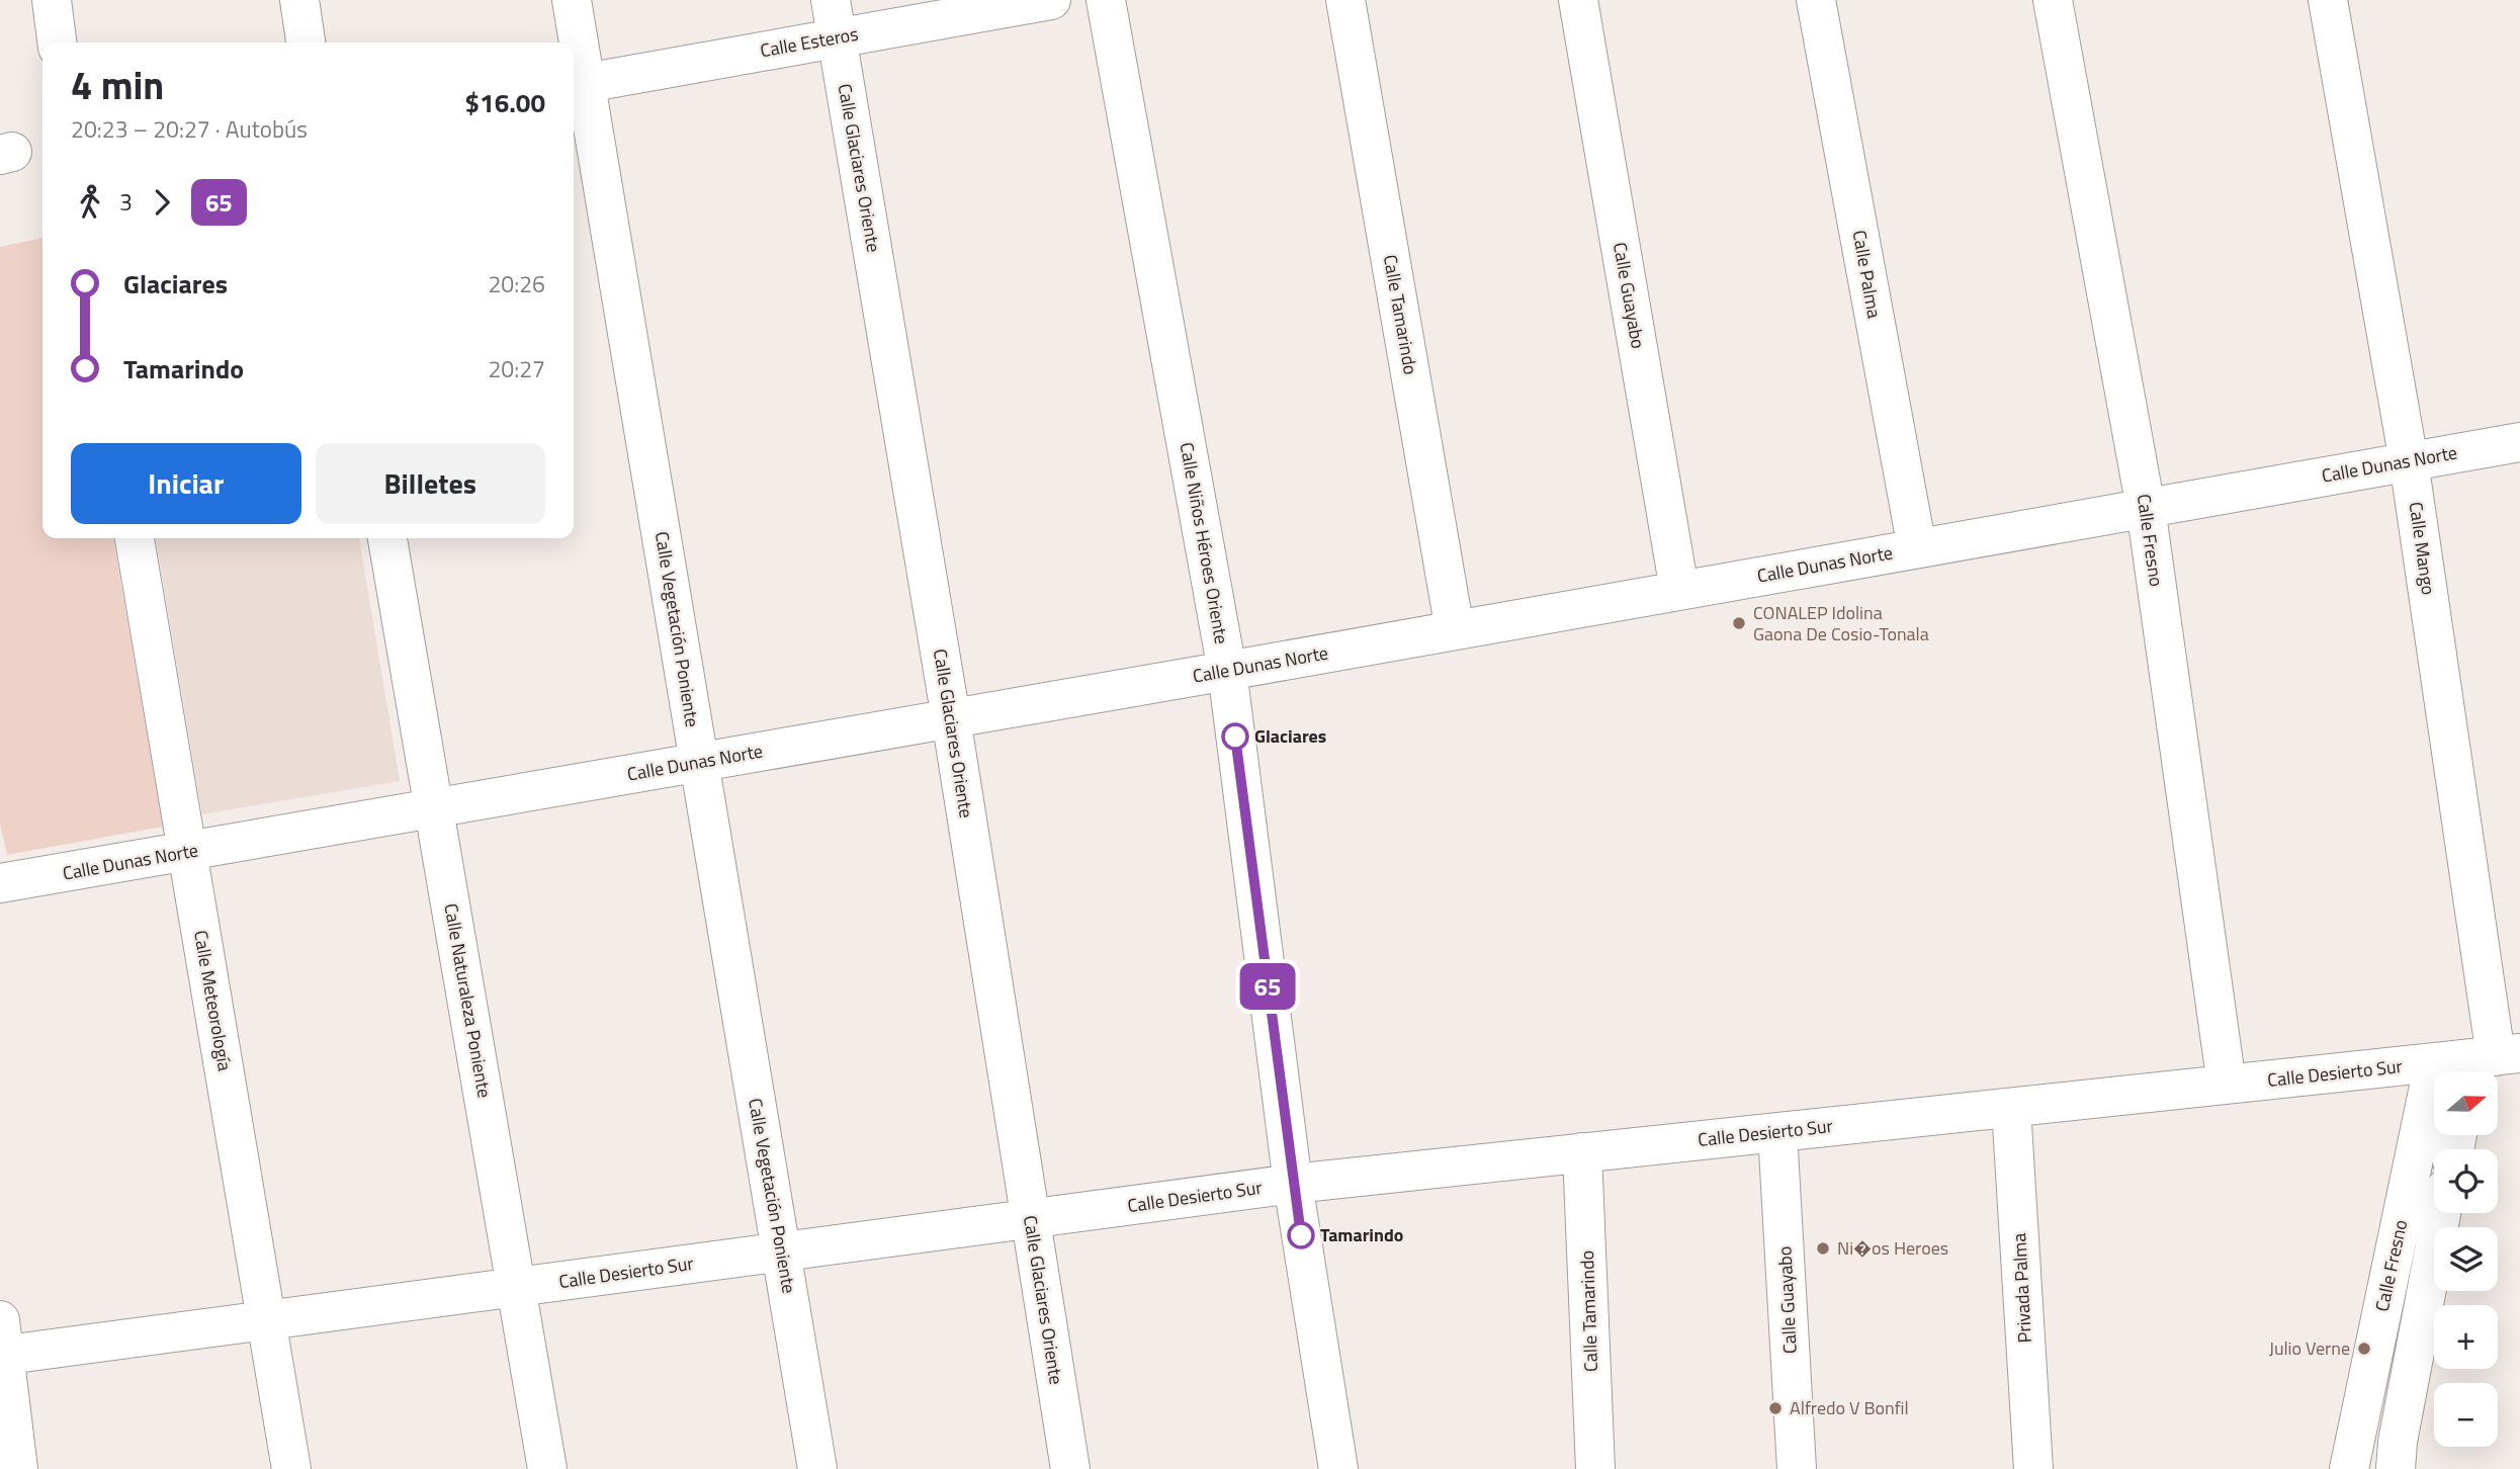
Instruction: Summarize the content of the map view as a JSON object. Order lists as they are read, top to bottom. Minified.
{"streets":{"street":["Calle Esteros","Calle Glaciares Oriente","Calle Palma","Calle Guayabo","Calle Tamarindo","Calle Dunas Norte","Calle Fresno","Calle Niños Héroes Oriente","Calle Mango","Calle Vegetación Poniente","Calle Meteorología","Calle Naturaleza Poniente","Calle Desierto Sur","Privada Palma"]},"crossings":[["Calle Esteros","Calle Glaciares Oriente"],["Calle Esteros","Calle Vegetación Poniente"],["Calle Glaciares Oriente","Calle Dunas Norte"],["Calle Glaciares Oriente","Calle Desierto Sur"],["Calle Palma","Calle Dunas Norte"],["Calle Guayabo","Calle Dunas Norte"],["Calle Guayabo","Calle Desierto Sur"],["Calle Tamarindo","Calle Dunas Norte"],["Calle Tamarindo","Calle Desierto Sur"],["Calle Dunas Norte","Calle Fresno"],["Calle Dunas Norte","Calle Niños Héroes Oriente"],["Calle Dunas Norte","Calle Mango"],["Calle Dunas Norte","Calle Vegetación Poniente"],["Calle Dunas Norte","Calle Meteorología"],["Calle Dunas Norte","Calle Naturaleza Poniente"],["Calle Fresno","Calle Desierto Sur"],["Calle Niños Héroes Oriente","Calle Desierto Sur"],["Calle Mango","Calle Desierto Sur"],["Calle Vegetación Poniente","Calle Desierto Sur"],["Calle Meteorología","Calle Desierto Sur"],["Calle Naturaleza Poniente","Calle Desierto Sur"],["Calle Desierto Sur","Privada Palma"]],"places":["CONALEP Idolina Gaona De Cosio-Tonala","Glaciares","Tamarindo","Ni�os Heroes","Julio Verne","Alfredo V Bonfil"],"lines":["bus line 65"],"north":"right","page":{"on_map":"65","heading":["4 min","20:23 – 20:27 · Autobús","$16.00"],"legs":["3","65"],"list":[{"name":"Glaciares","value":"20:26"},{"name":"Tamarindo","value":"20:27"}],"buttons":["Iniciar","Billetes"],"map_buttons":["+","−"]}}
